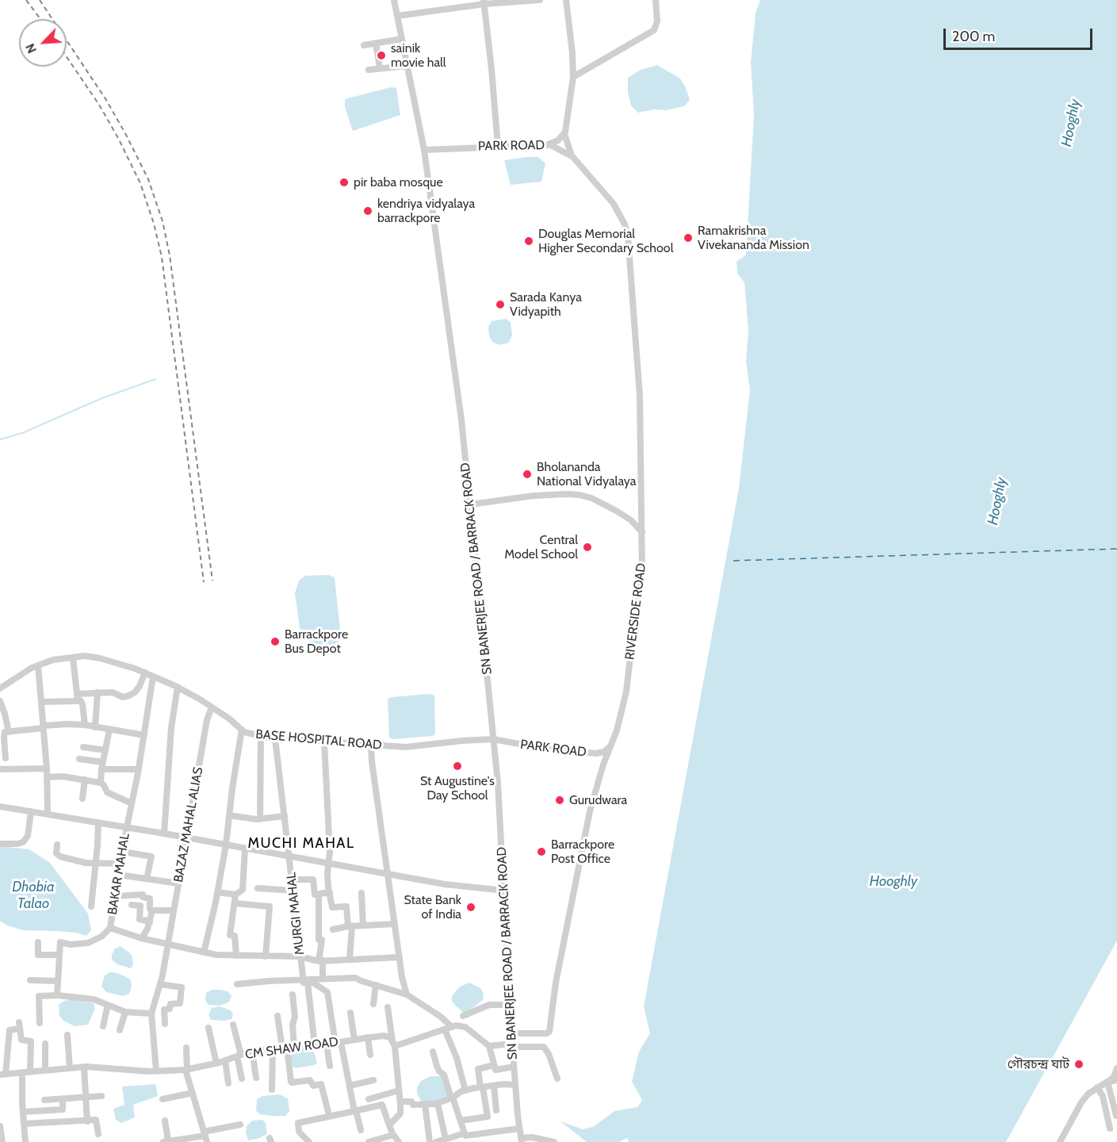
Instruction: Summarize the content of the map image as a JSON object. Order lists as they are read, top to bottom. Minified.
{"streets":{"street":["PARK ROAD","SN BANERJEE ROAD / BARRACK ROAD","RIVERSIDE ROAD","BASE HOSPITAL ROAD","BAZAZ MAHAL ALIAS","BAKAR MAHAL","MURGI MAHAL","CM SHAW ROAD"]},"crossings":[["PARK ROAD","SN BANERJEE ROAD / BARRACK ROAD"],["PARK ROAD","RIVERSIDE ROAD"],["PARK ROAD","BASE HOSPITAL ROAD"],["SN BANERJEE ROAD / BARRACK ROAD","RIVERSIDE ROAD"],["SN BANERJEE ROAD / BARRACK ROAD","BASE HOSPITAL ROAD"],["BASE HOSPITAL ROAD","BAZAZ MAHAL ALIAS"],["BASE HOSPITAL ROAD","BAKAR MAHAL"],["BASE HOSPITAL ROAD","MURGI MAHAL"],["MURGI MAHAL","CM SHAW ROAD"]],"districts":["MUCHI MAHAL"],"water":["Hooghly","Dhobia Talao"],"places":["sainik movie hall","pir baba mosque","kendriya vidyalaya barrackpore","Ramakrishna Vivekananda Mission","Douglas Memorial Higher Secondary School","Sarada Kanya Vidyapith","Bholananda National Vidyalaya","Central Model School","Barrackpore Bus Depot","St Augustine's Day School","Gurudwara","Barrackpore Post Office","State Bank of India","গৌরচন্দ্র ঘাট"],"scale_bar":"200 m","north":"bottom left"}
